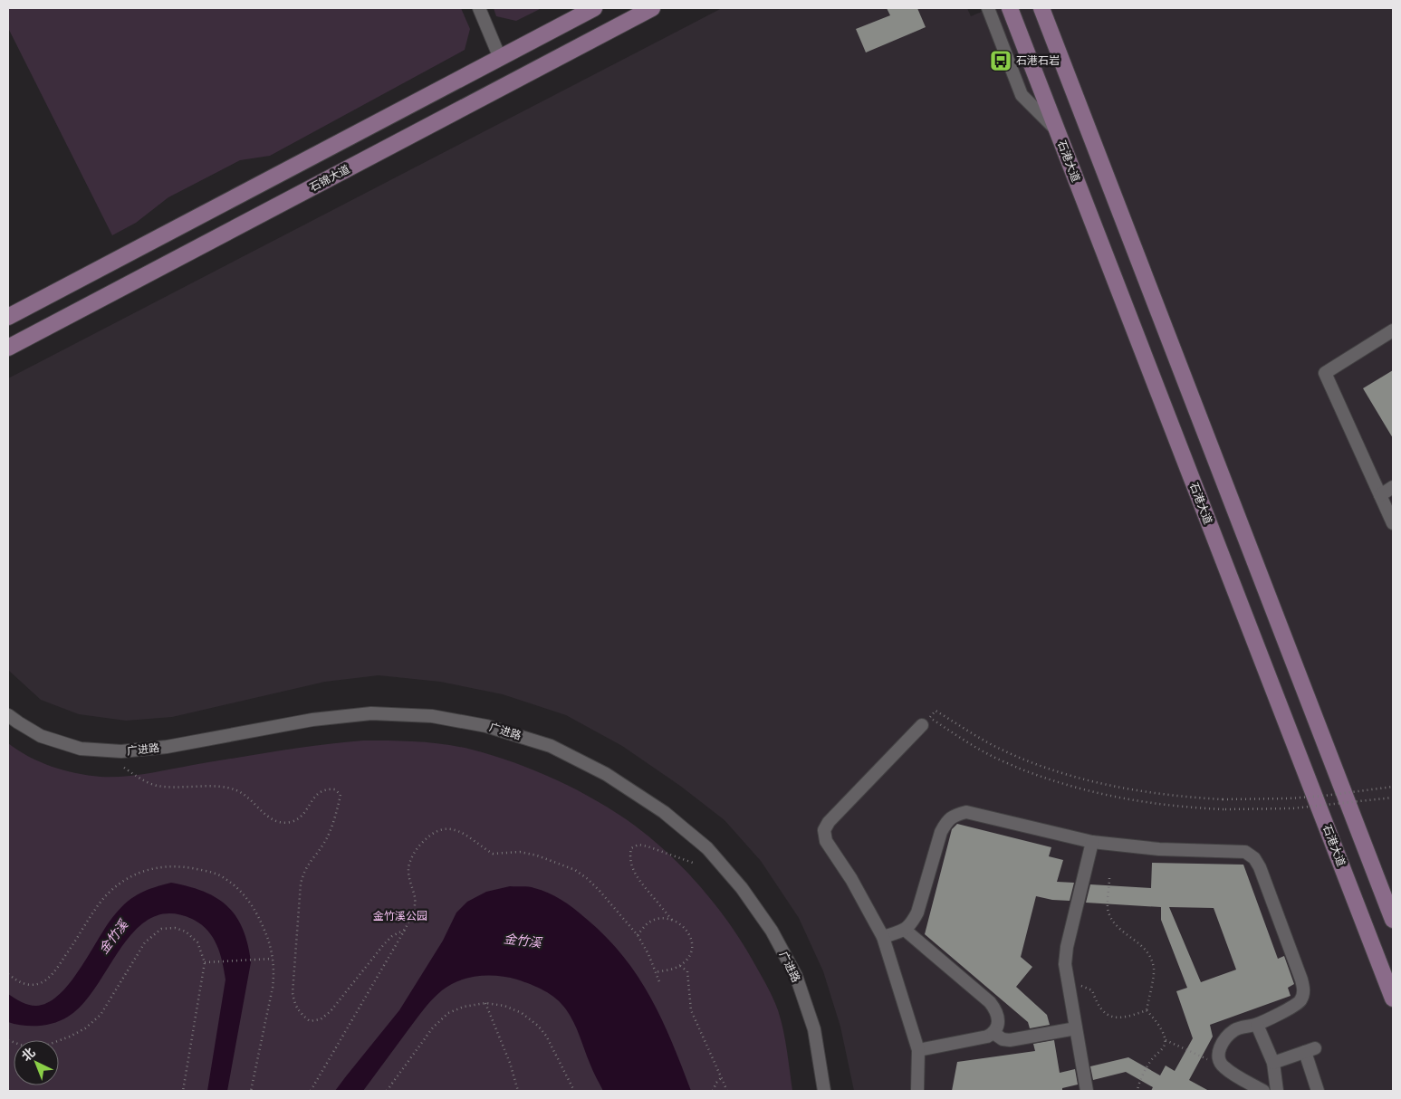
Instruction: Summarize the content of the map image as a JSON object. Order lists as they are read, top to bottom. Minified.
{"streets":{"main road":["石港大道","石锦大道"],"street":["广进路"]},"water":["金竹溪"],"parks":["金竹溪公园"],"places":{"bus stop":["石港石岩"]},"north":"top left"}
